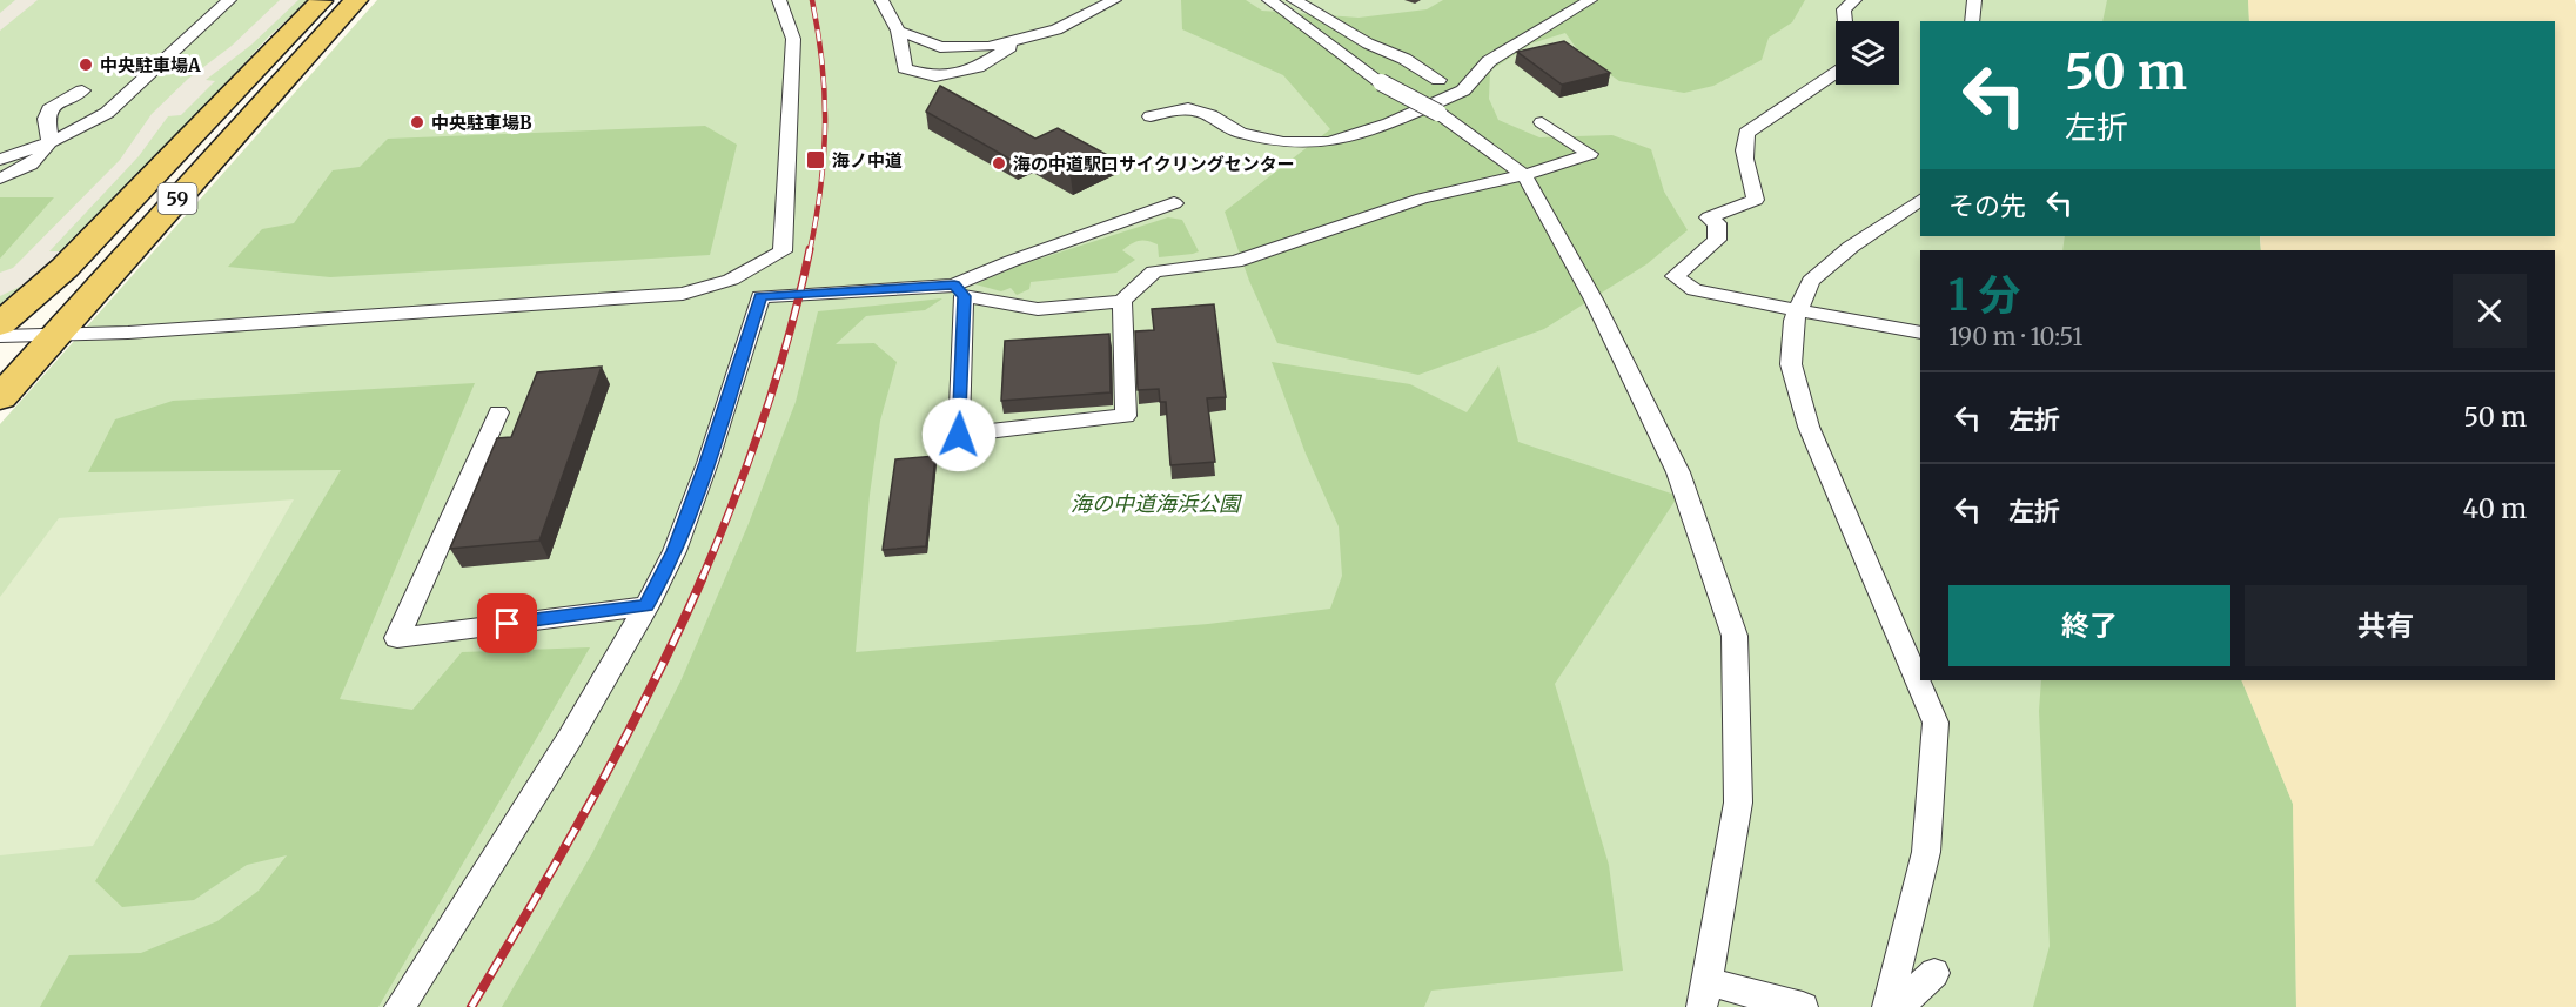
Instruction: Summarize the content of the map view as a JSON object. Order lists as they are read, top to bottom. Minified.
{"streets":{"main road":["59"]},"parks":["海の中道海浜公園"],"places":{"other":["中央駐車場A","中央駐車場B","海の中道駅口サイクリングセンター"],"transit":["海ノ中道"]},"page":{"turn":["50 m","左折"],"then":"その先","heading":["1 分","190 m · 10:51"],"list":[{"name":"左折","value":"50 m"},{"name":"左折","value":"40 m"}],"buttons":["終了","共有"]}}
